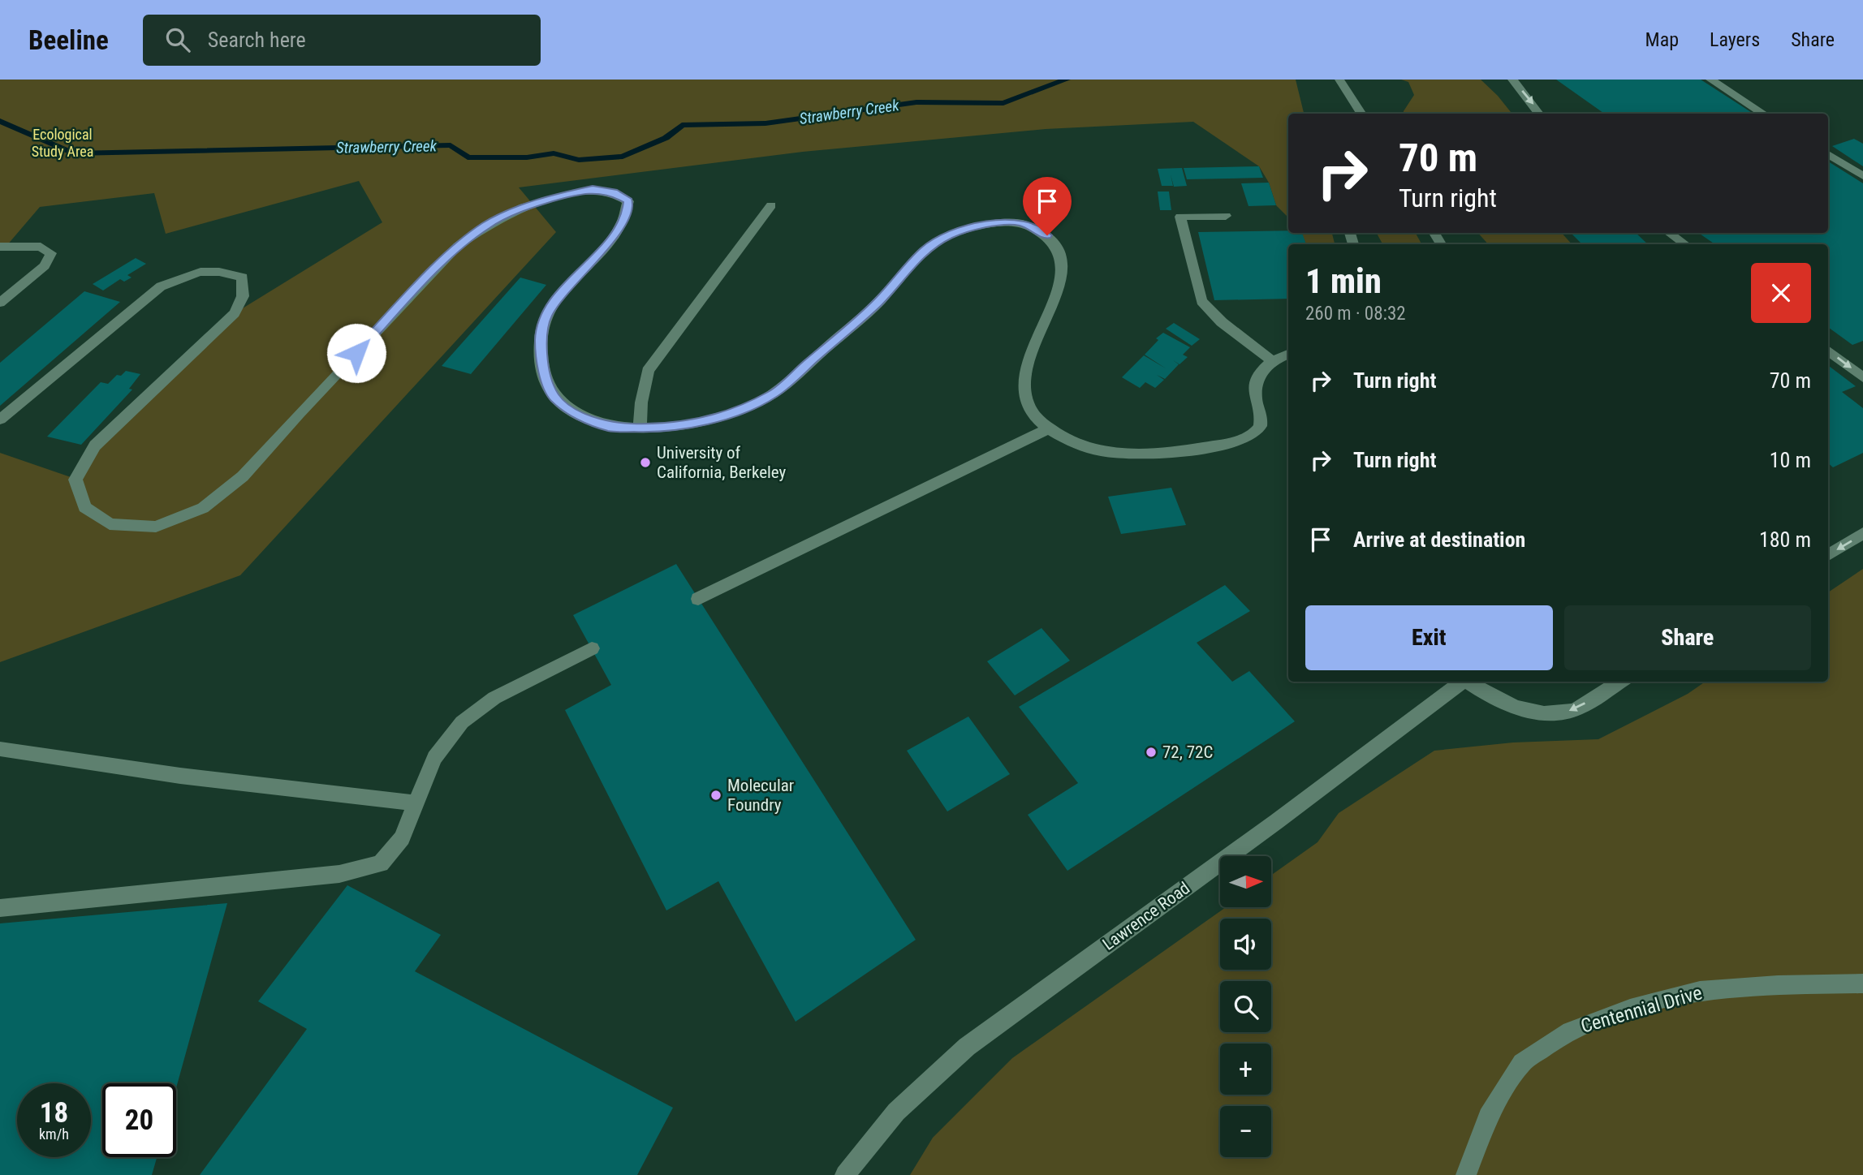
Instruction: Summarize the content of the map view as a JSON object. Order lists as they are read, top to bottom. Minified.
{"streets":{"street":["Lawrence Road","Centennial Drive"]},"water":["Strawberry Creek"],"parks":["Ecological Study Area"],"places":["University of California, Berkeley","72, 72C","Molecular Foundry"],"north":"right","page":{"header":"Beeline","search":"Search here","nav":["Map","Layers","Share"],"turn":["70 m","Turn right"],"heading":["1 min","260 m · 08:32"],"list":[{"name":"Turn right","value":"70 m"},{"name":"Turn right","value":"10 m"},{"name":"Arrive at destination","value":"180 m"}],"buttons":["Exit","Share"],"map_buttons":["+","−"],"speed":"18 km/h","limit":"20"}}
